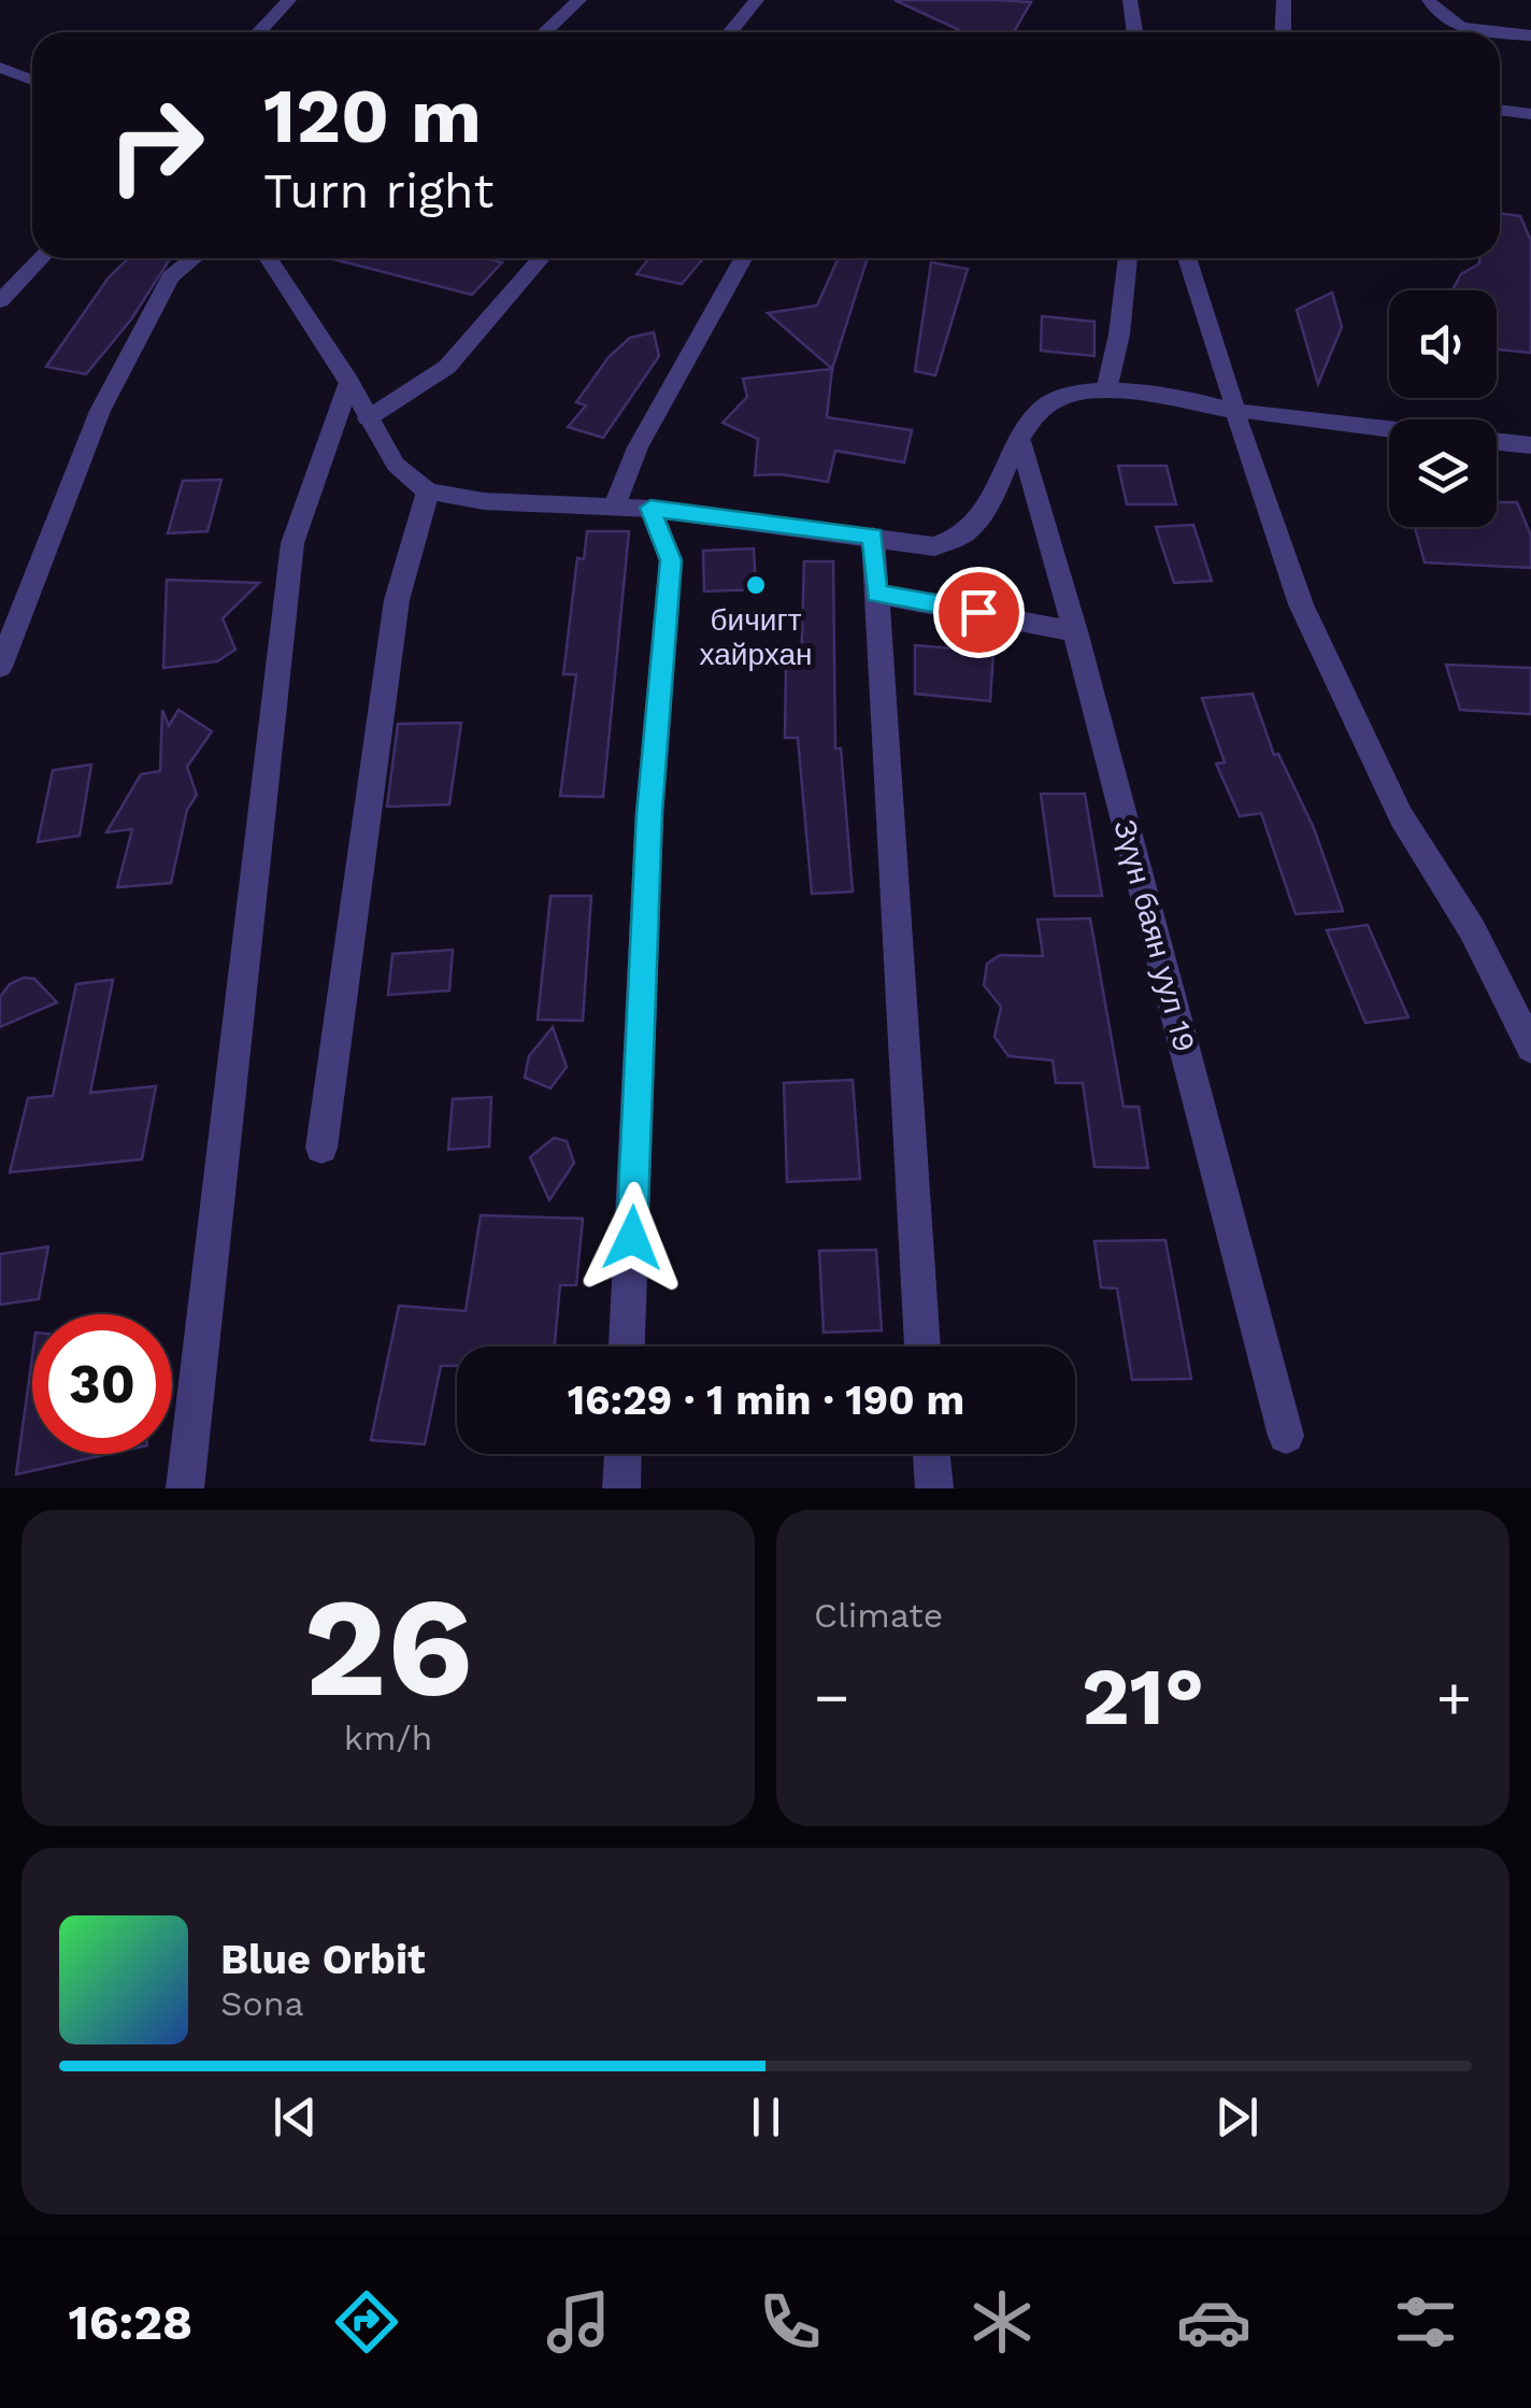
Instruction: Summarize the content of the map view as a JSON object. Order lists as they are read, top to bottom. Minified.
{"streets":{"street":["Зүүн баян уул 19"]},"places":["бичигт хайрхан"],"page":{"turn":["120 m","Turn right"],"limit":"30","trip":"16:29 · 1 min · 190 m","tile":[["26","km/h"],"Climate"],"heat":["−","21°","+"],"song":["Blue Orbit","Sona"],"tabs":"16:28"}}
